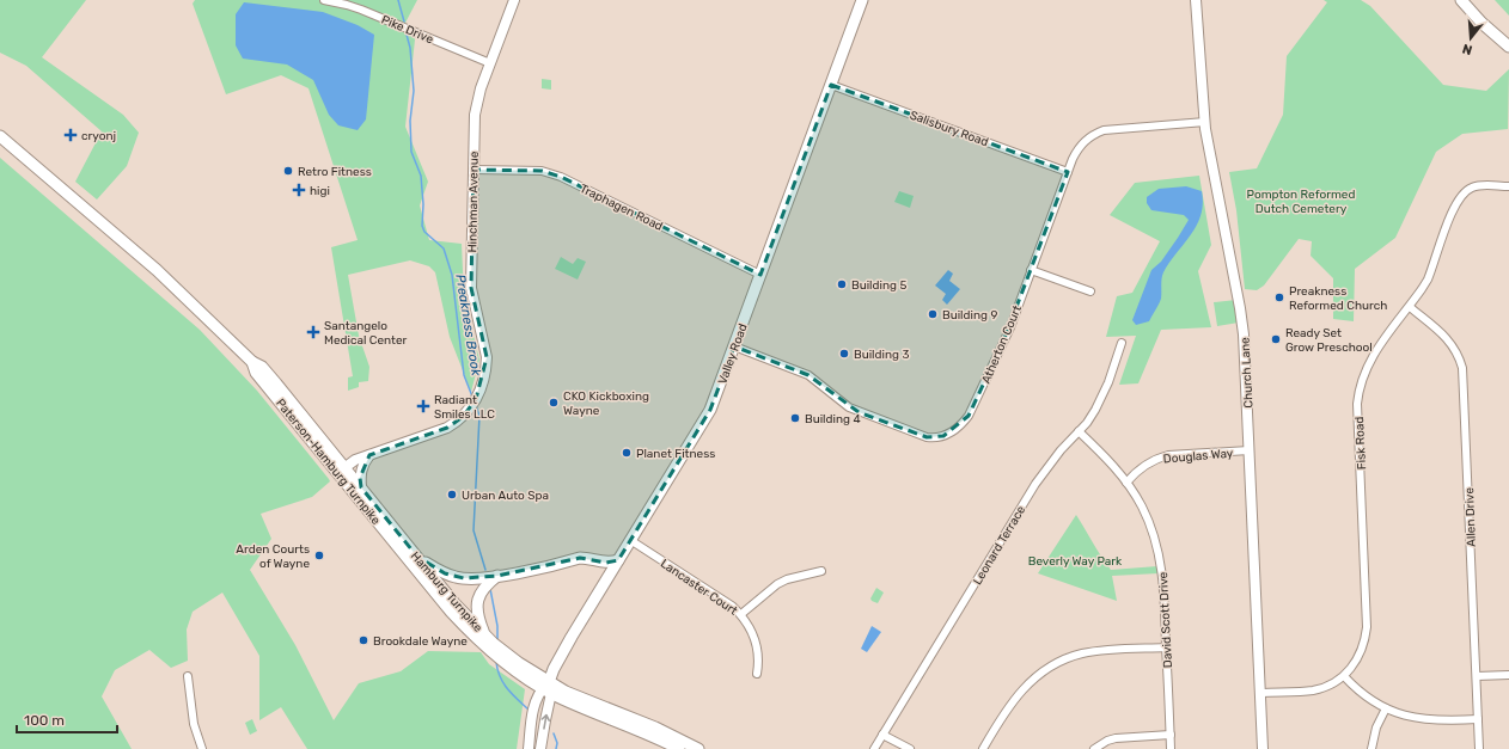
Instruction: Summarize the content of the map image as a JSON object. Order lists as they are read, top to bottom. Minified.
{"streets":{"main road":["Valley Road","Paterson-Hamburg Turnpike","Hamburg Turnpike"],"street":["Pike Drive","Salisbury Road","Hinchman Avenue","Traphagen Road","Atherton Court","Church Lane","Fisk Road","Douglas Way","Allen Drive","Leonard Terrace","Lancaster Court","David Scott Drive"]},"crossings":[["Pike Drive","Hinchman Avenue"],["Salisbury Road","Atherton Court"],["Salisbury Road","Valley Road"],["Hinchman Avenue","Traphagen Road"],["Hinchman Avenue","Paterson-Hamburg Turnpike"],["Hinchman Avenue","Hamburg Turnpike"],["Traphagen Road","Valley Road"],["Atherton Court","Valley Road"],["Atherton Court","Church Lane"],["Valley Road","Lancaster Court"],["Valley Road","Hamburg Turnpike"],["Church Lane","Fisk Road"],["Church Lane","Douglas Way"],["Fisk Road","Allen Drive"],["Douglas Way","David Scott Drive"],["Paterson-Hamburg Turnpike","Hamburg Turnpike"],["Leonard Terrace","David Scott Drive"]],"water":["Preakness Brook"],"parks":["Pompton Reformed Dutch Cemetery","Beverly Way Park"],"places":{"health":["cryonj","higi","Santangelo Medical Center","Radiant Smiles LLC"],"other":["Retro Fitness","Building 5","Preakness Reformed Church","Building 9","Ready Set Grow Preschool","Building 3","CKO Kickboxing Wayne","Building 4","Planet Fitness","Urban Auto Spa","Arden Courts of Wayne","Brookdale Wayne"]},"scale_bar":"100 m","north":"bottom"}
